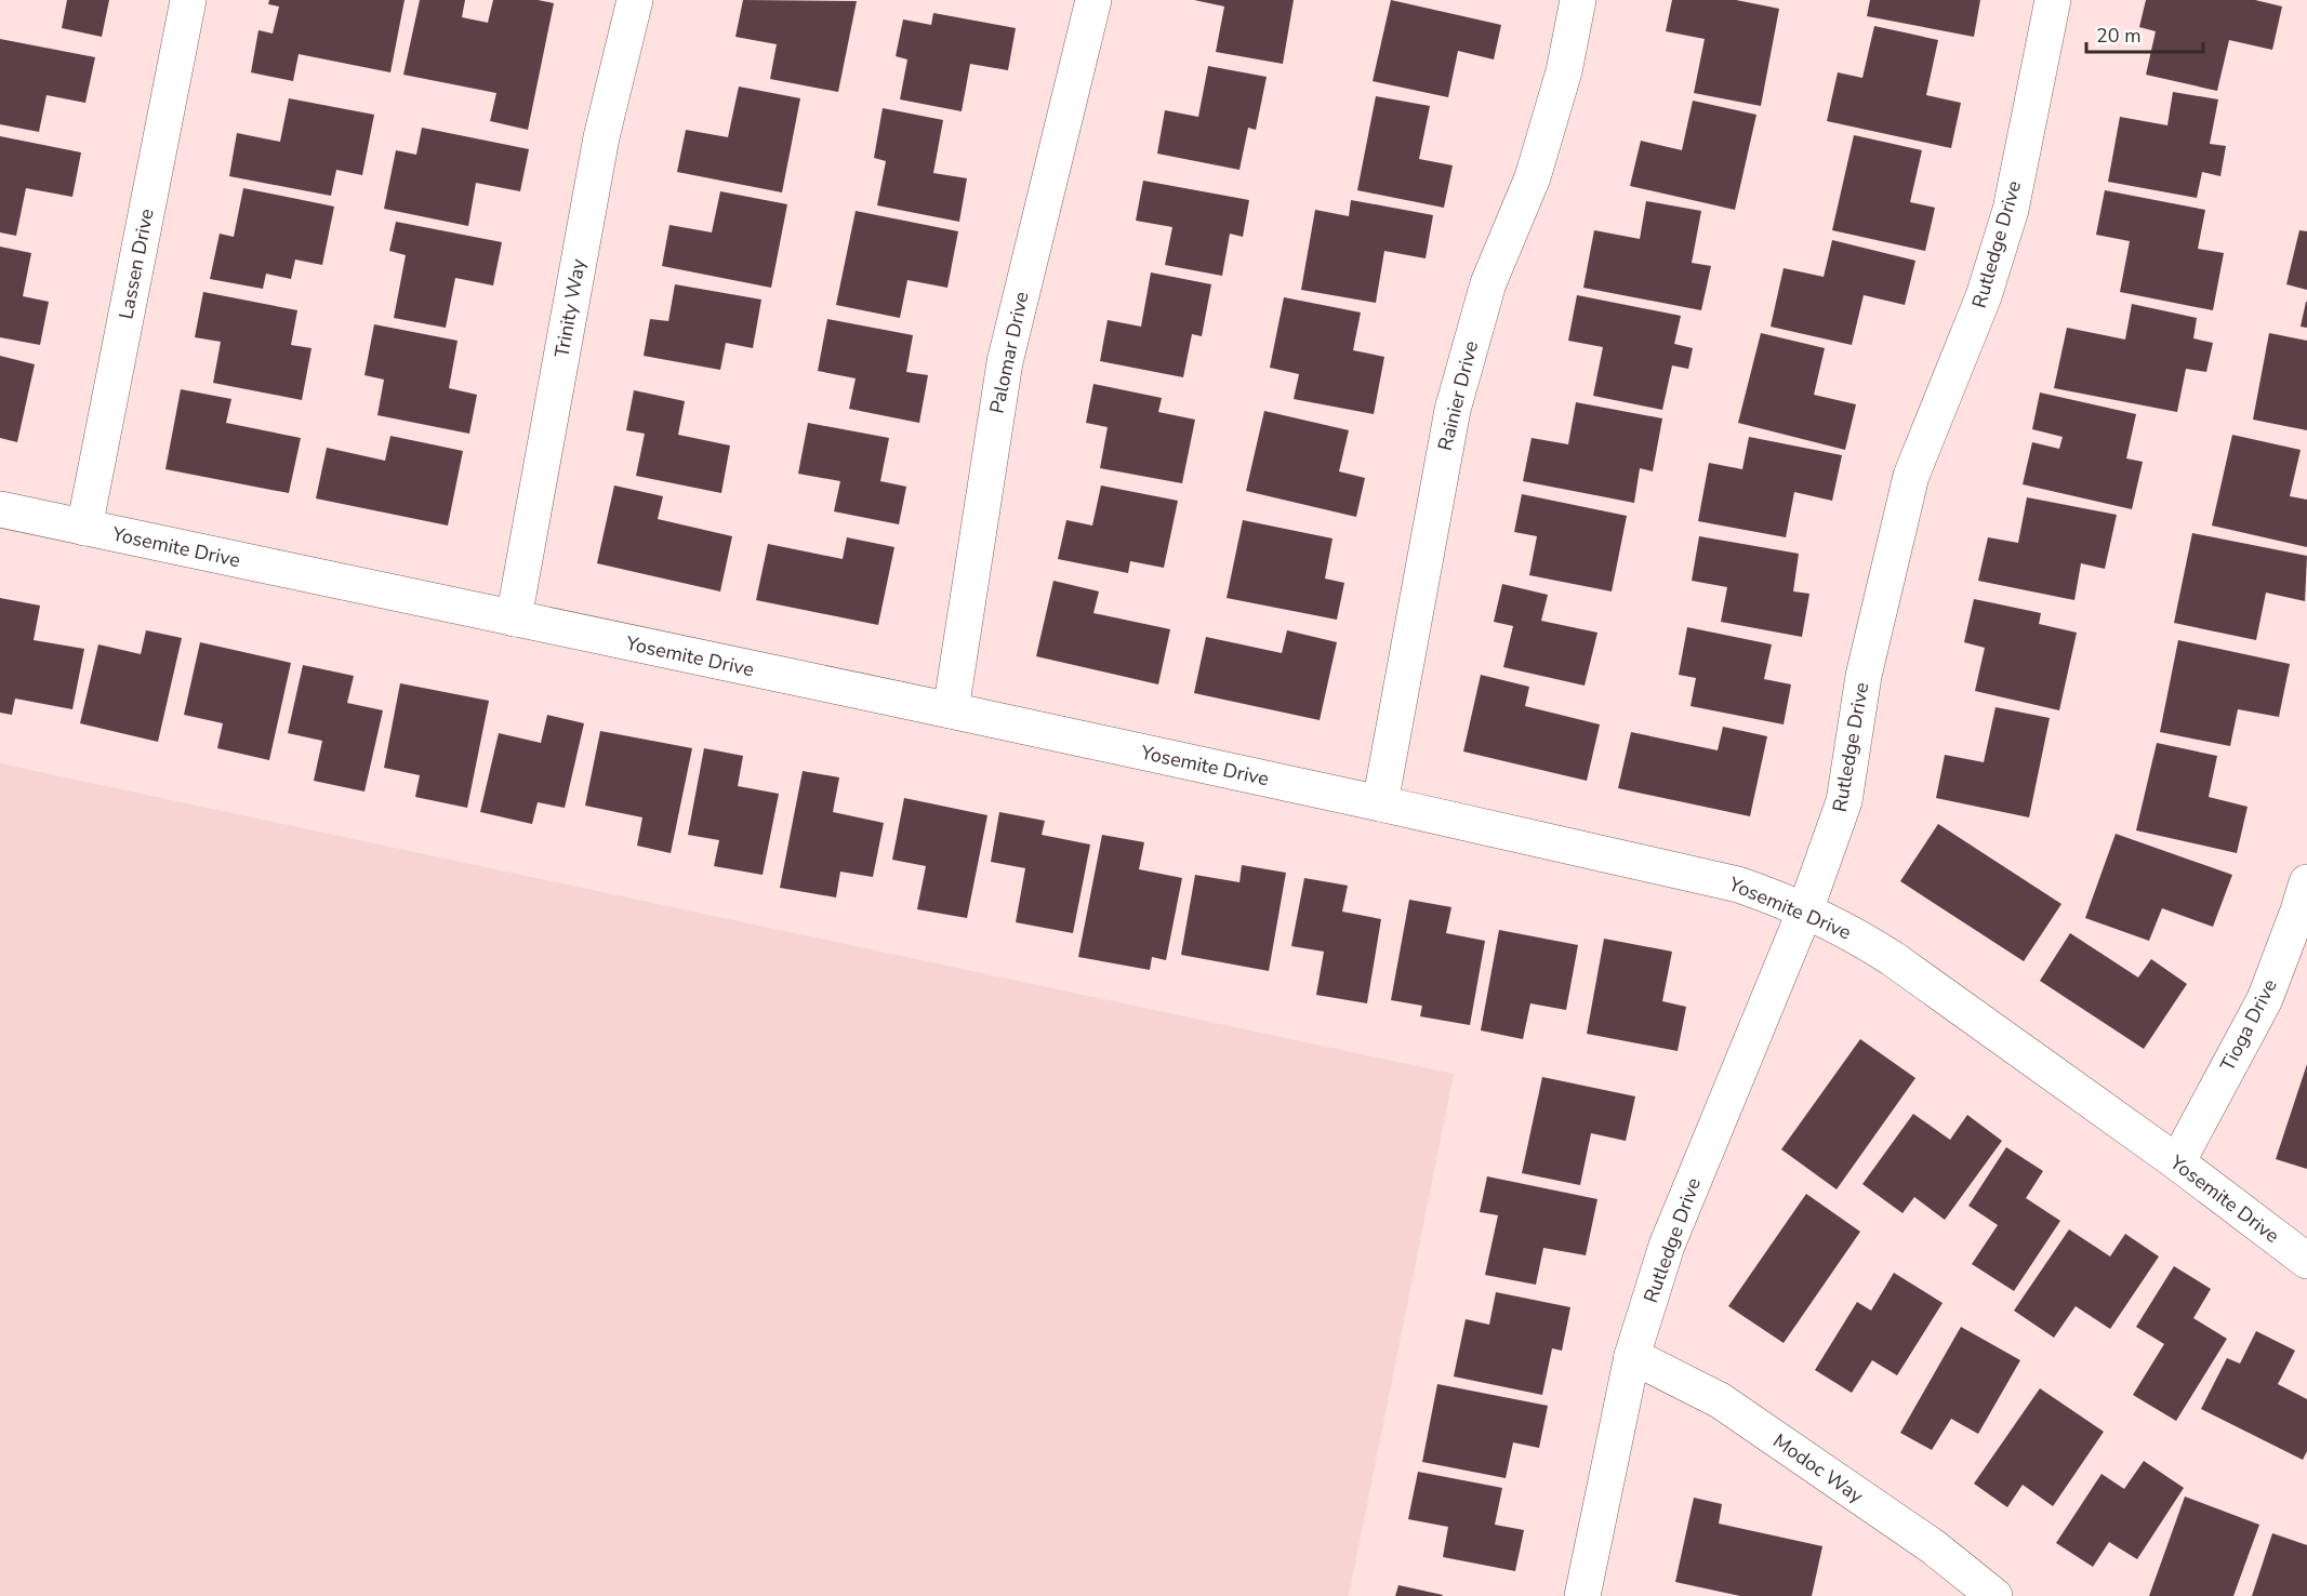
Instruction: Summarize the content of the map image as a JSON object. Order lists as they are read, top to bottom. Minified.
{"streets":{"street":["Rutledge Drive","Lassen Drive","Trinity Way","Palomar Drive","Rainier Drive","Yosemite Drive","Tioga Drive","Modoc Way"]},"crossings":[["Rutledge Drive","Yosemite Drive"],["Rutledge Drive","Modoc Way"],["Lassen Drive","Yosemite Drive"],["Trinity Way","Yosemite Drive"],["Palomar Drive","Yosemite Drive"],["Rainier Drive","Yosemite Drive"],["Yosemite Drive","Tioga Drive"]],"scale_bar":"20 m"}
